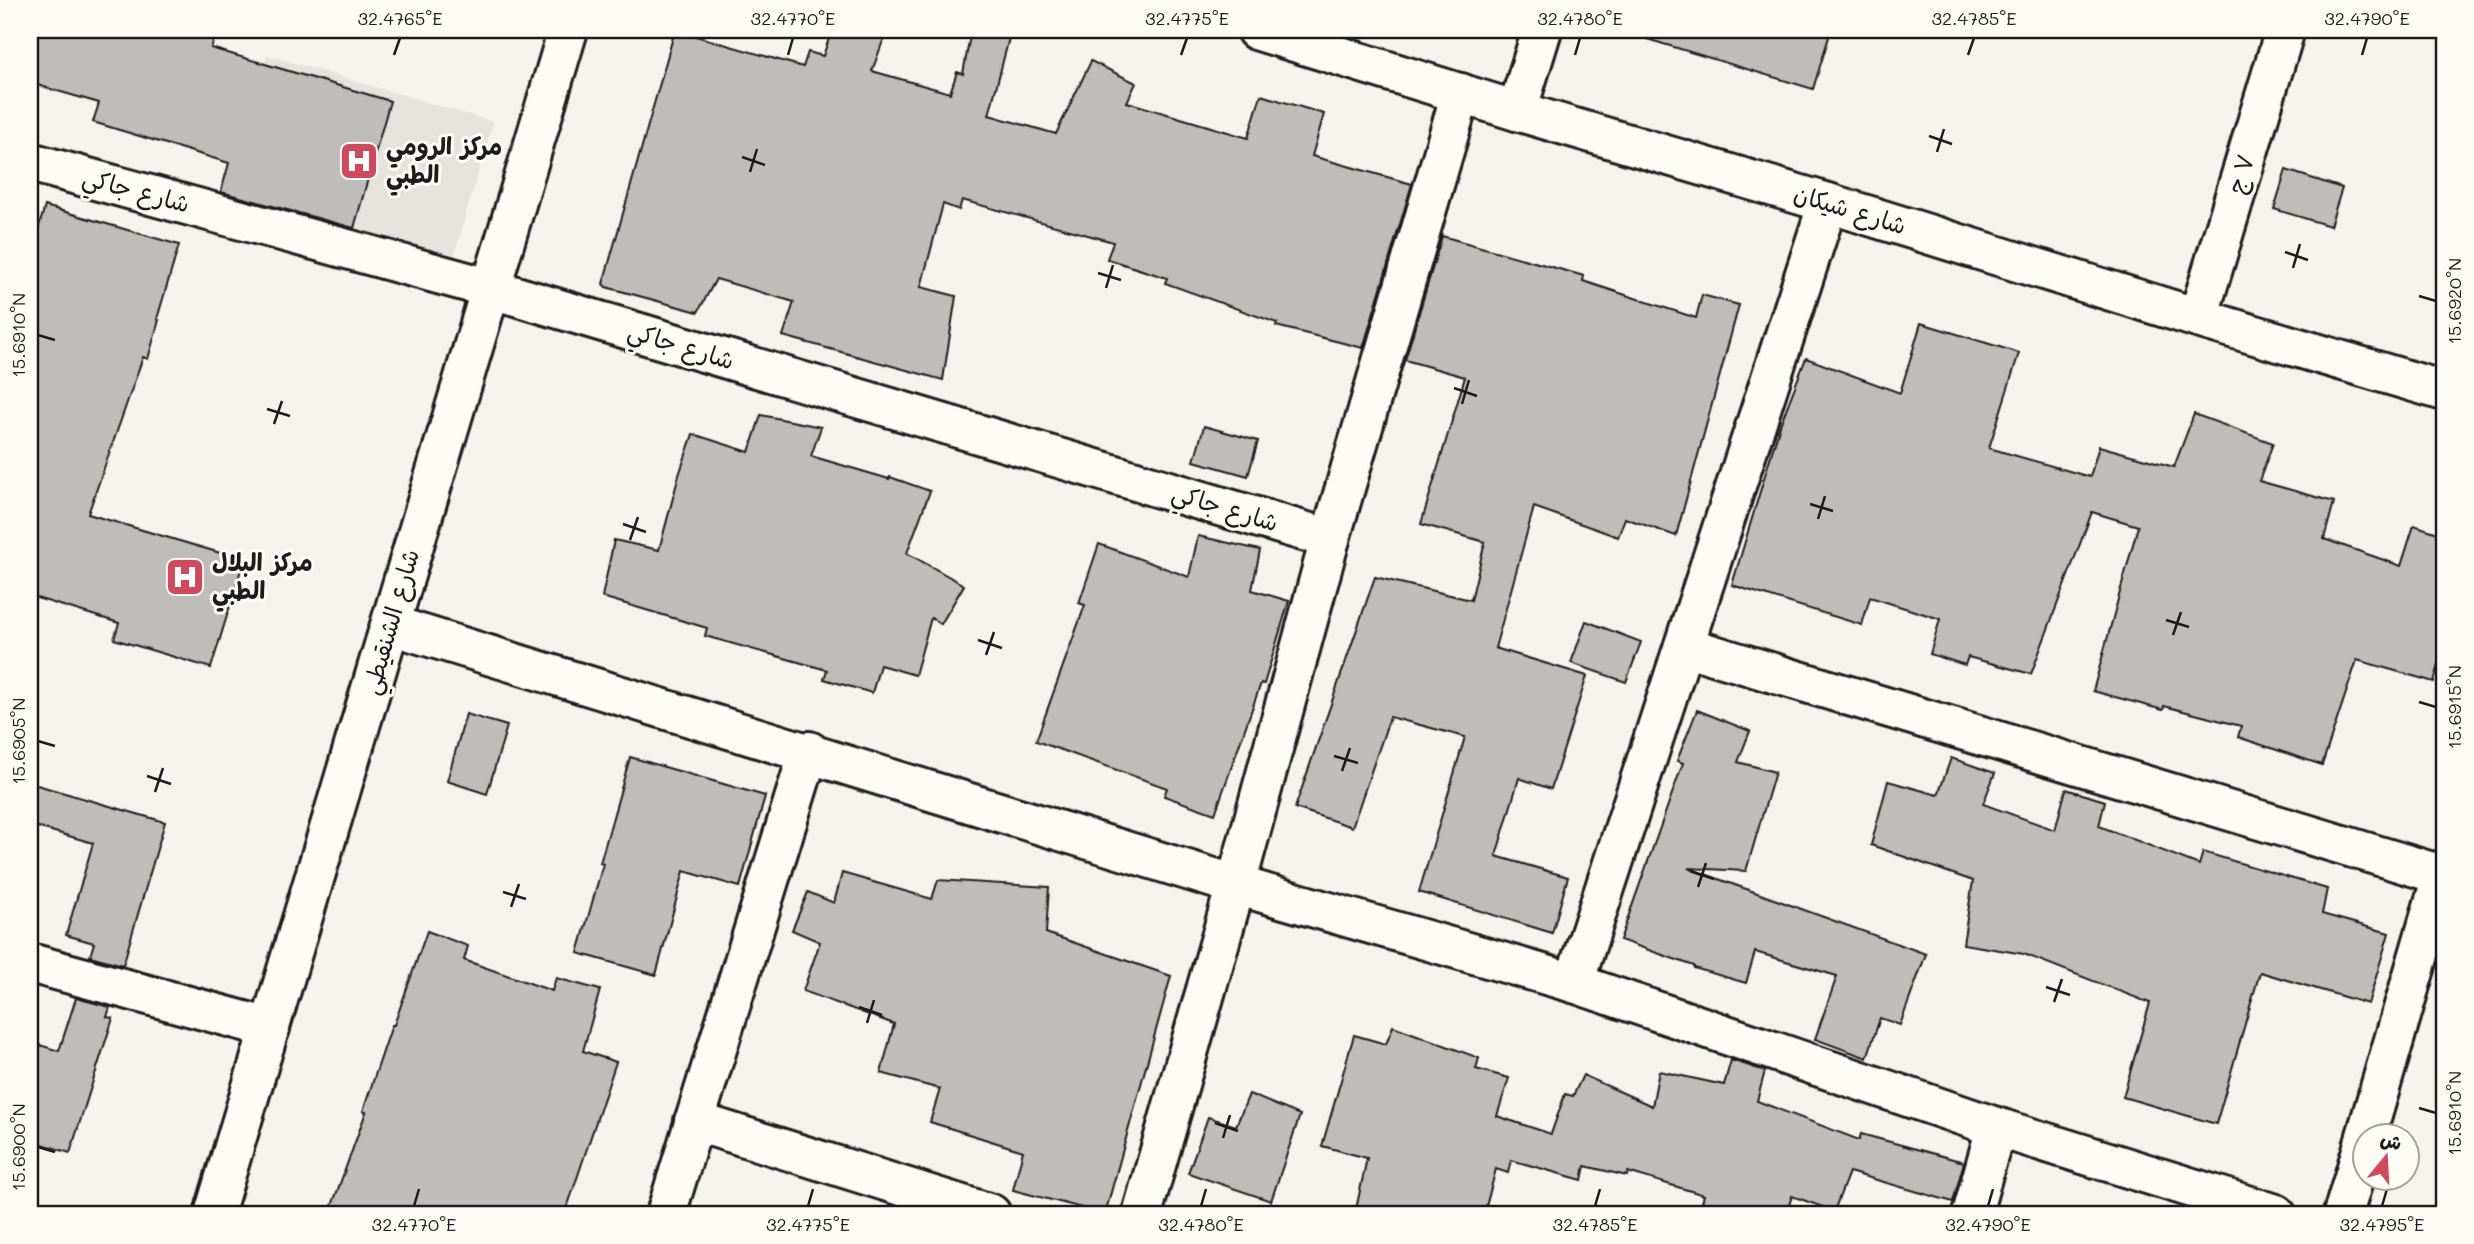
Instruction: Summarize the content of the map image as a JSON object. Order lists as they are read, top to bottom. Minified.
{"streets":{"street":["٧ ج","شارع جاكي","شارع شيكان","شارع الشنقيطي"]},"crossings":[["٧ ج","شارع شيكان"],["شارع جاكي","شارع الشنقيطي"]],"places":{"hospital":["مركز الرومي الطبي","مركز البلال الطبي"]},"north":"top","coordinates":["32.4765°E","32.4770°E","32.4775°E","32.4780°E","32.4785°E","32.4790°E","15.6920°N","15.6910°N","15.6915°N","15.6905°N","15.6900°N","32.4795°E"]}
